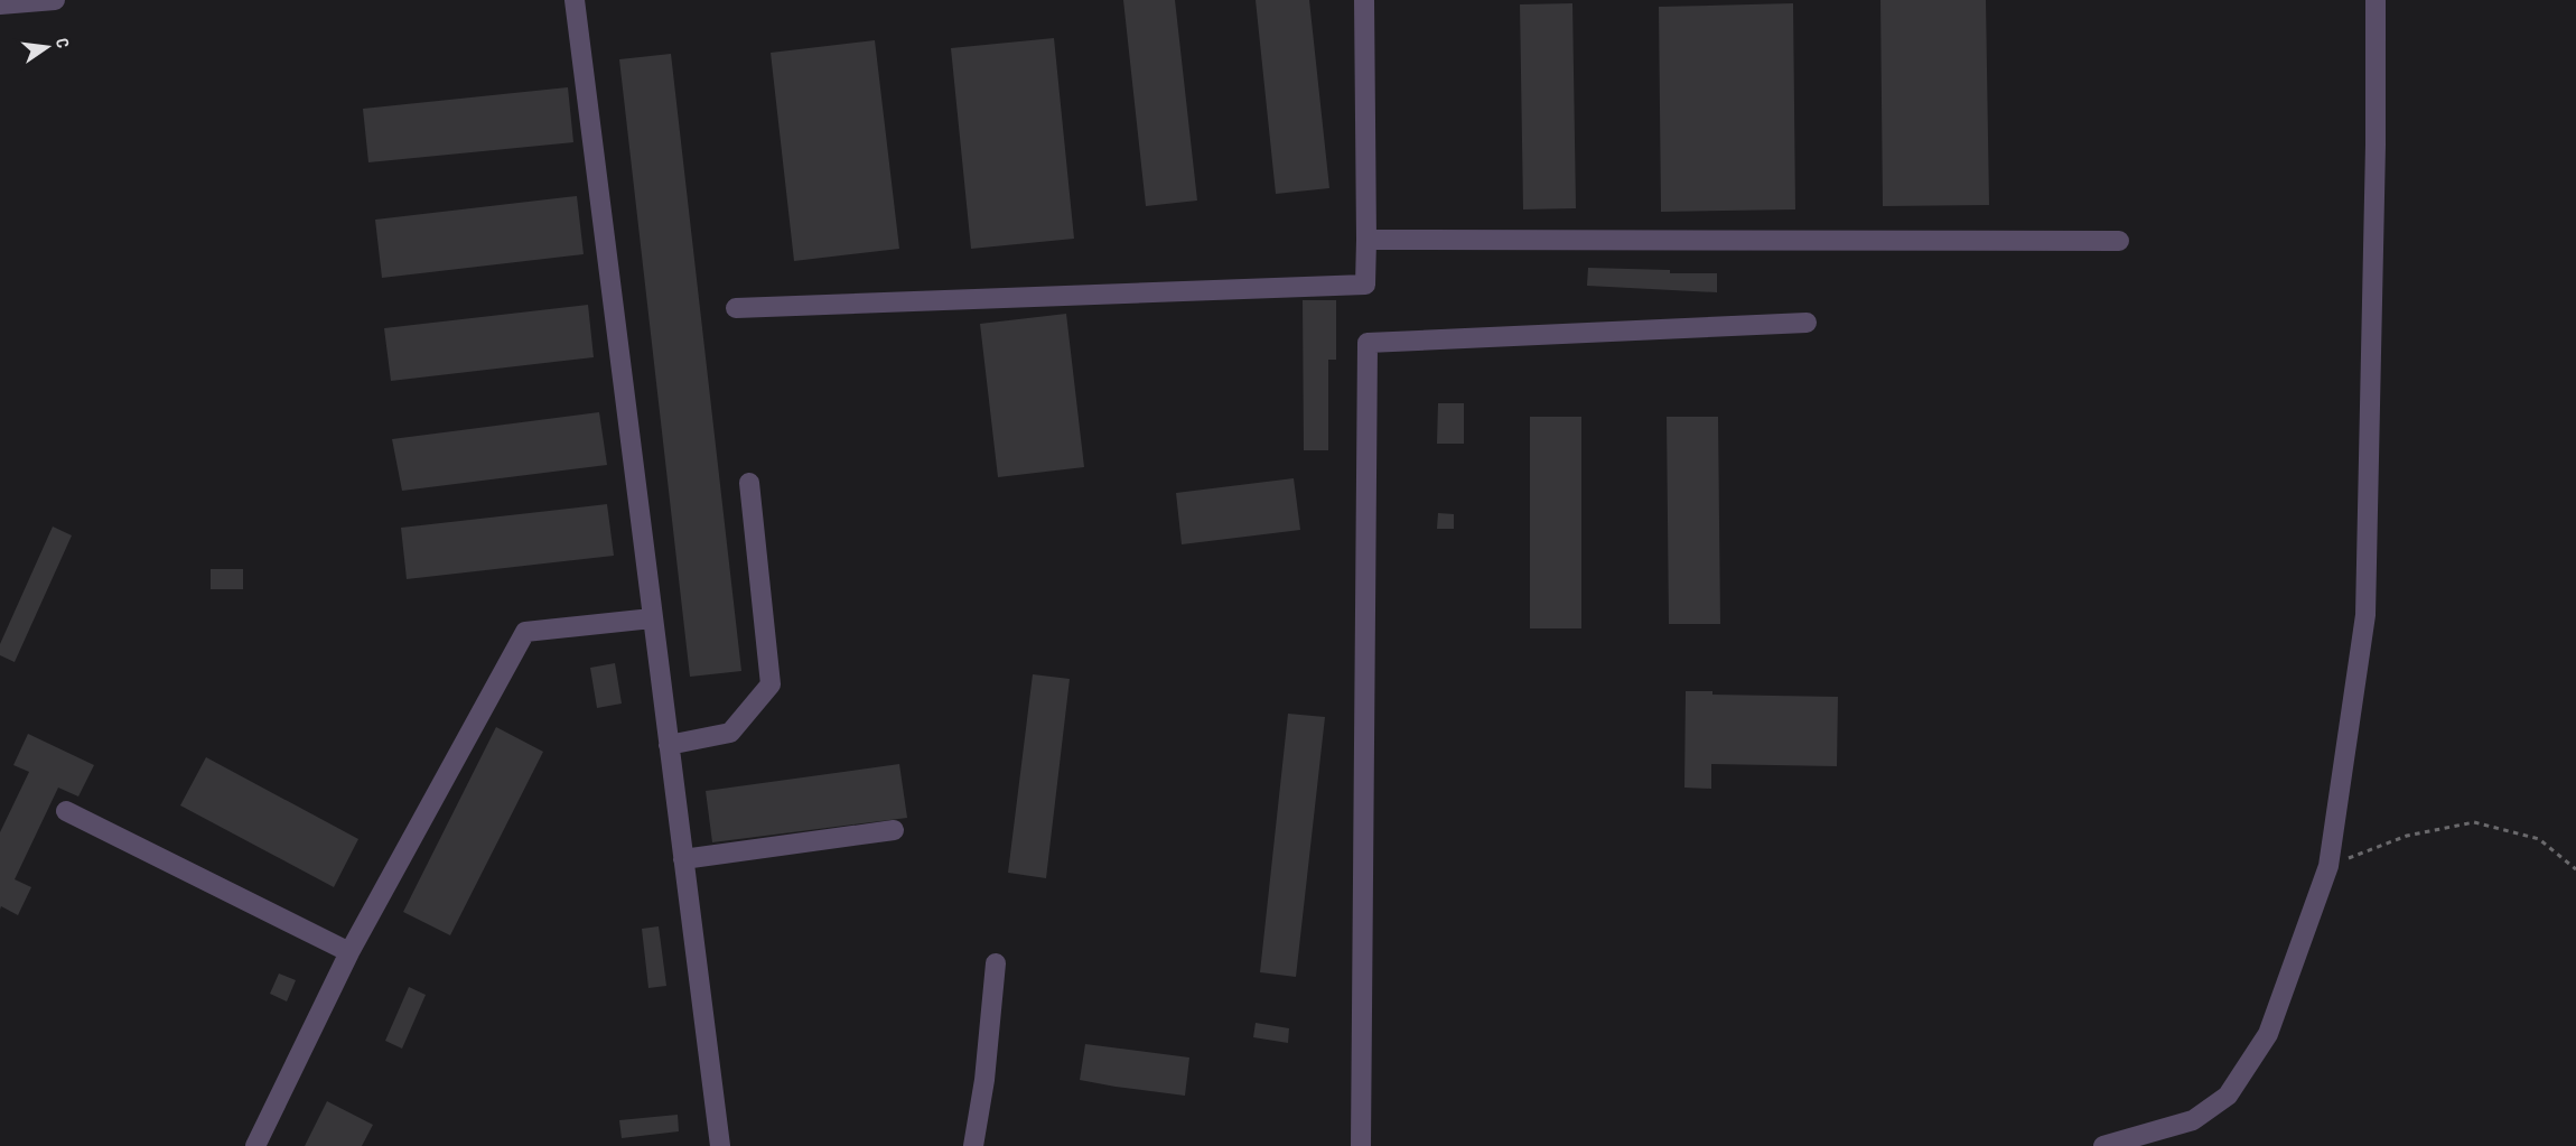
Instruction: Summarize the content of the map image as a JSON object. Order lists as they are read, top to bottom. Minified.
{"north":"right"}
